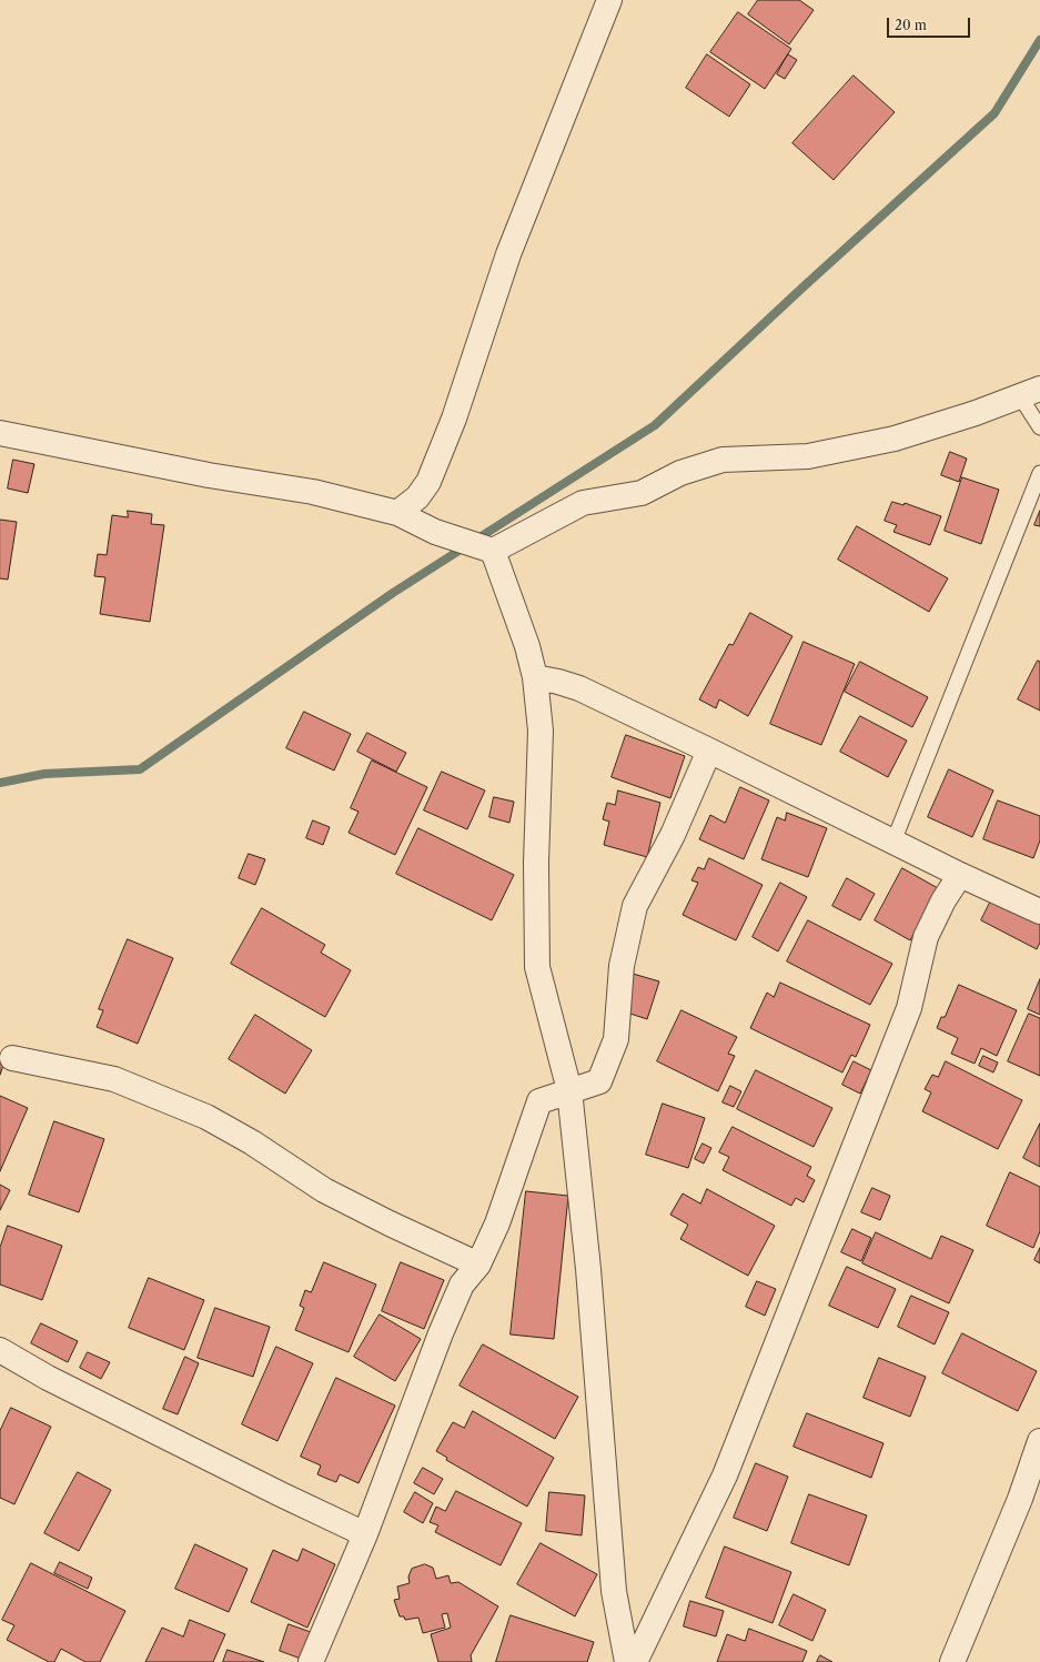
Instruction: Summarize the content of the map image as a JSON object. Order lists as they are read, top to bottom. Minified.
{"scale_bar":"20 m"}
